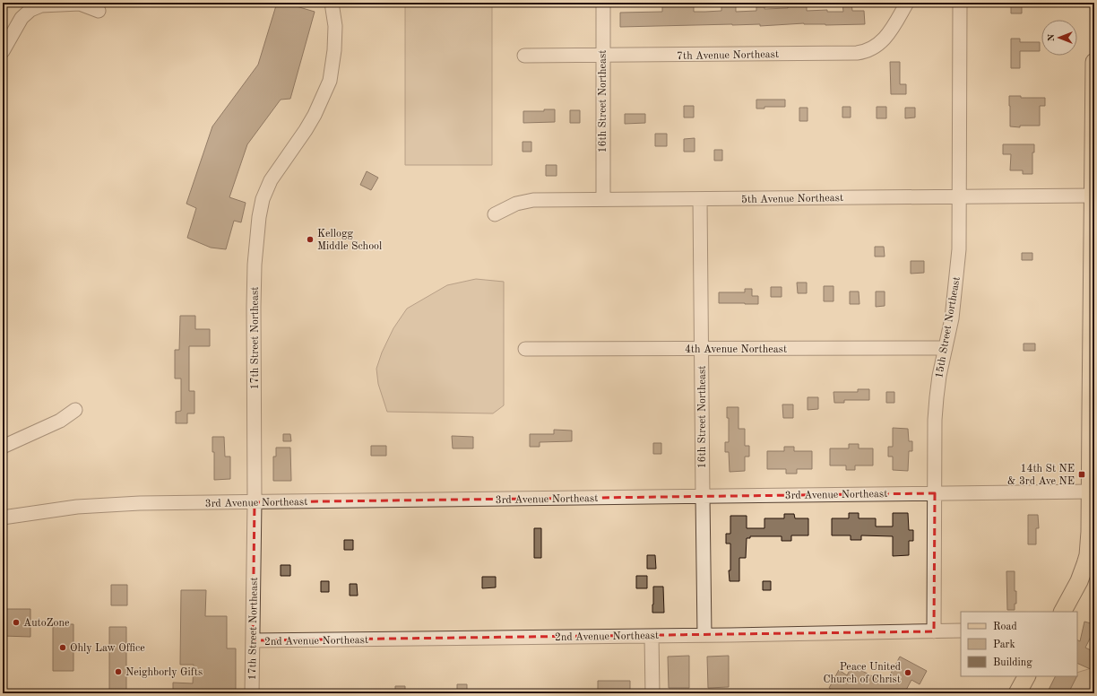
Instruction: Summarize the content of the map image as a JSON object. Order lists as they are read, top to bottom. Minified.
{"streets":{"street":["7th Avenue Northeast","16th Street Northeast","5th Avenue Northeast","15th Street Northeast","17th Street Northeast","4th Avenue Northeast","3rd Avenue Northeast","2nd Avenue Northeast"]},"crossings":[["7th Avenue Northeast","16th Street Northeast"],["16th Street Northeast","5th Avenue Northeast"],["16th Street Northeast","4th Avenue Northeast"],["16th Street Northeast","3rd Avenue Northeast"],["16th Street Northeast","2nd Avenue Northeast"],["5th Avenue Northeast","15th Street Northeast"],["15th Street Northeast","4th Avenue Northeast"],["15th Street Northeast","3rd Avenue Northeast"],["15th Street Northeast","2nd Avenue Northeast"],["17th Street Northeast","3rd Avenue Northeast"],["17th Street Northeast","2nd Avenue Northeast"]],"places":{"other":["Kellogg Middle School","AutoZone","Ohly Law Office","Neighborly Gifts","Peace United Church of Christ"],"transit":["14th St NE & 3rd Ave NE"]},"legend":["Road","Park","Building"],"north":"left"}
